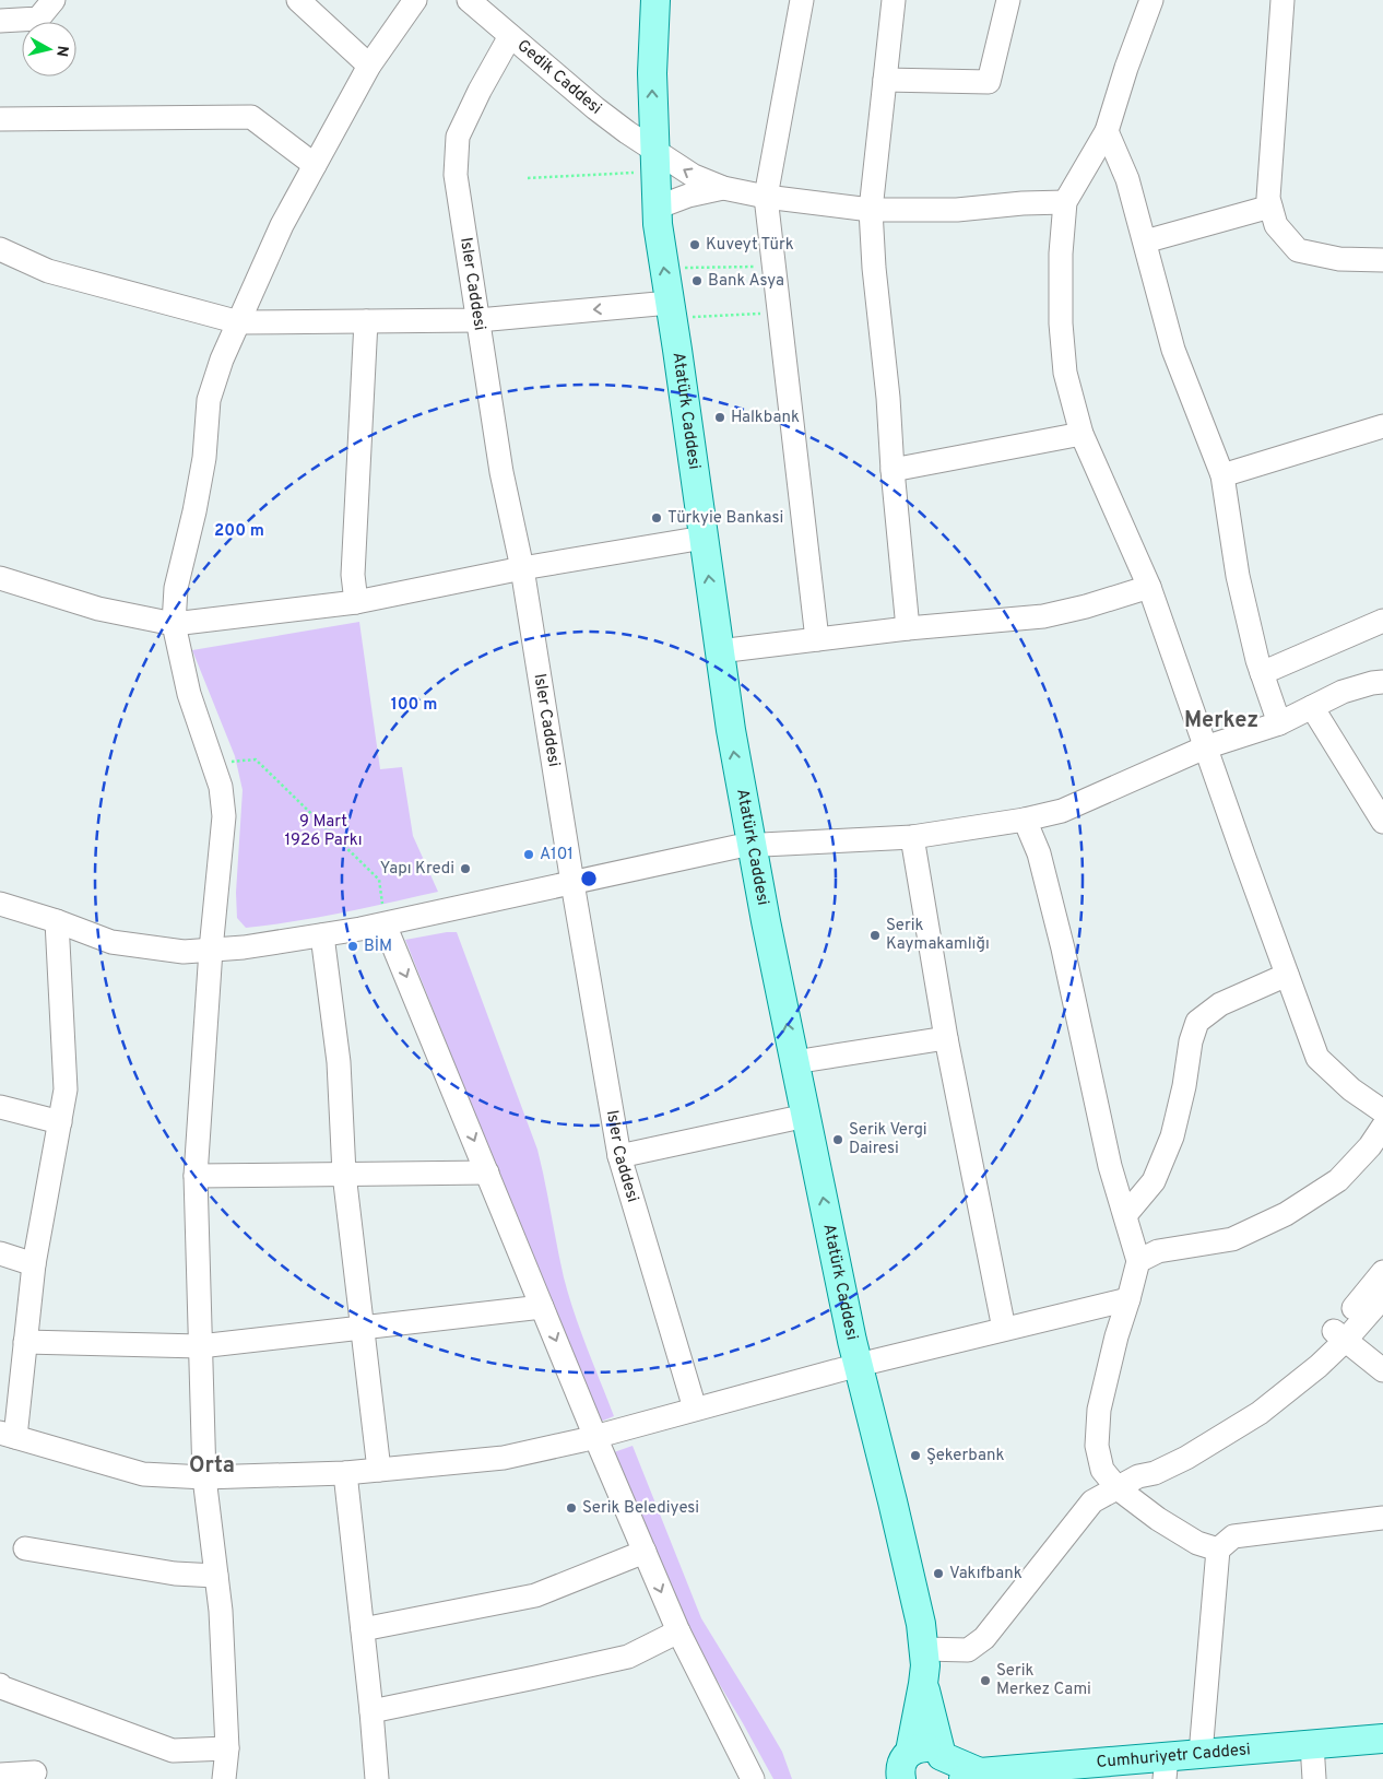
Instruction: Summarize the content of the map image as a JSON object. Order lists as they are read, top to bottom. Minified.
{"streets":{"main road":["Atatürk Caddesi","Cumhuriyetr Caddesi"],"street":["Gedik Caddesi","Isler Caddesi"]},"crossings":[["Gedik Caddesi","Isler Caddesi"],["Gedik Caddesi","Atatürk Caddesi"]],"one_way":["Atatürk Caddesi"],"districts":["Merkez","Orta"],"parks":["9 Mart 1926 Parkı"],"places":["Kuveyt Türk","Bank Asya","Halkbank","Türkyie Bankasi","A101","Yapı Kredi","Serik Kaymakamlığı","BİM","Serik Vergi Dairesi","Şekerbank","Serik Belediyesi","Vakıfbank","Serik Merkez Cami"],"north":"right","rings":["200 m","100 m"]}
